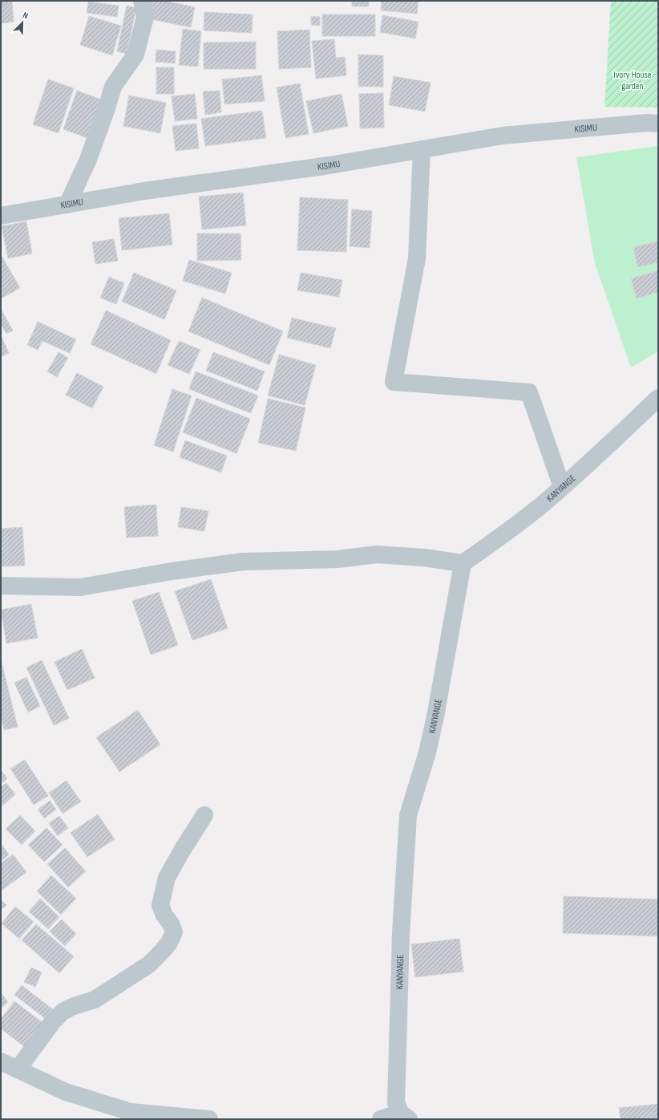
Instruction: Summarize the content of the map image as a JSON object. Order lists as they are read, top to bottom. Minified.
{"streets":{"street":["KISIMU","KANYANGE"]},"parks":["Ivory House garden"],"north":"top right"}
